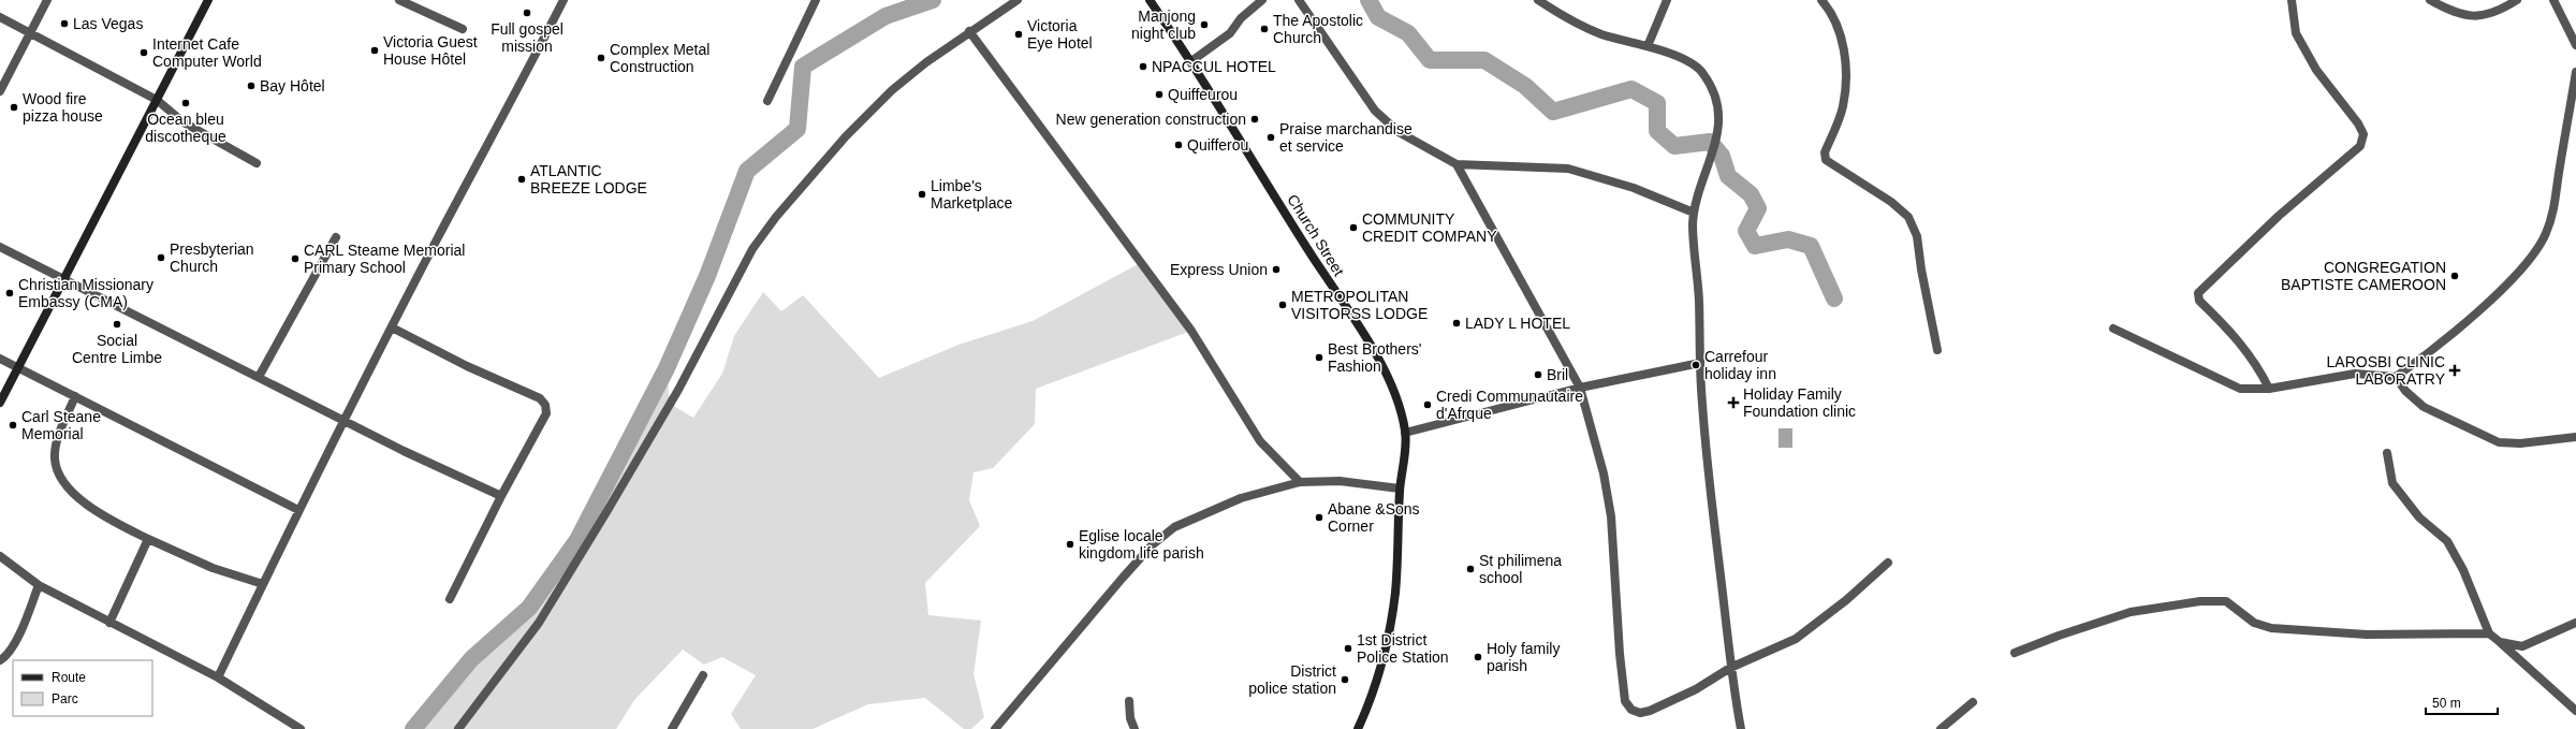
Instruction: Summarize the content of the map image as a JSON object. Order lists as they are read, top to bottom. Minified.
{"streets":{"main road":["Church Street"]},"places":{"other":["Full gospel mission","Las Vegas","Manjong night club","The Apostolic Church","Victoria Eye Hotel","Victoria Guest House Hôtel","Internet Cafe Computer World","Complex Metal Construction","NPACCUL HOTEL","Bay Hôtel","Quiffeurou","Ocean bleu discotheque","Wood fire pizza house","New generation construction","Praise marchandise et service","Quifferou","ATLANTIC BREEZE LODGE","Limbe's Marketplace","COMMUNITY CREDIT COMPANY","Presbyterian Church","CARL Steame Memorial Primary School","Express Union","CONGREGATION BAPTISTE CAMEROON","Christian Missionary Embassy (CMA)","METROPOLITAN VISITORSS LODGE","LADY L HOTEL","Social Centre Limbe","Best Brothers' Fashion","Carrefour holiday inn","Bril","Credi Communautaire d'Afrque","Carl Steane Memorial","Abane &Sons Corner","Eglise locale kingdom life parish","St philimena school","1st District Police Station","Holy family parish","District police station"],"health":["LAROSBI CLINIC LABORATRY","Holiday Family Foundation clinic"]},"legend":["Route","Parc"],"scale_bar":"50 m"}
